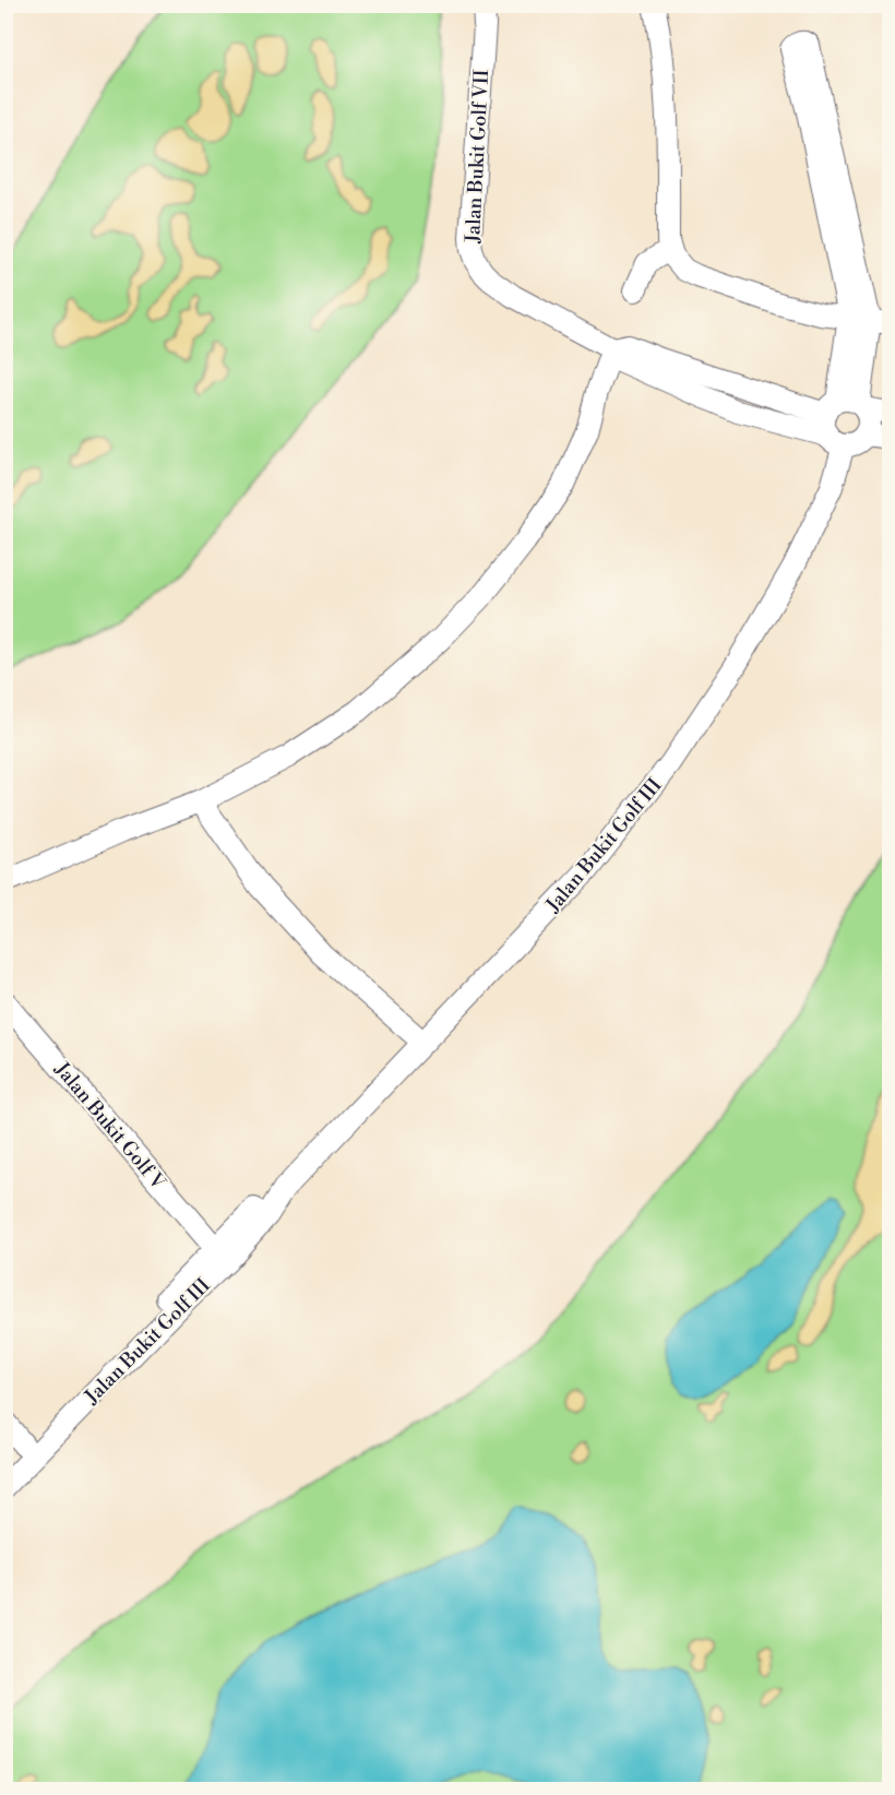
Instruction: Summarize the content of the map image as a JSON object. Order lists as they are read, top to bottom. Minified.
{"streets":{"street":["Jalan Bukit Golf VII","Jalan Bukit Golf III","Jalan Bukit Golf V"]},"crossings":[["Jalan Bukit Golf VII","Jalan Bukit Golf III"],["Jalan Bukit Golf III","Jalan Bukit Golf V"]]}
